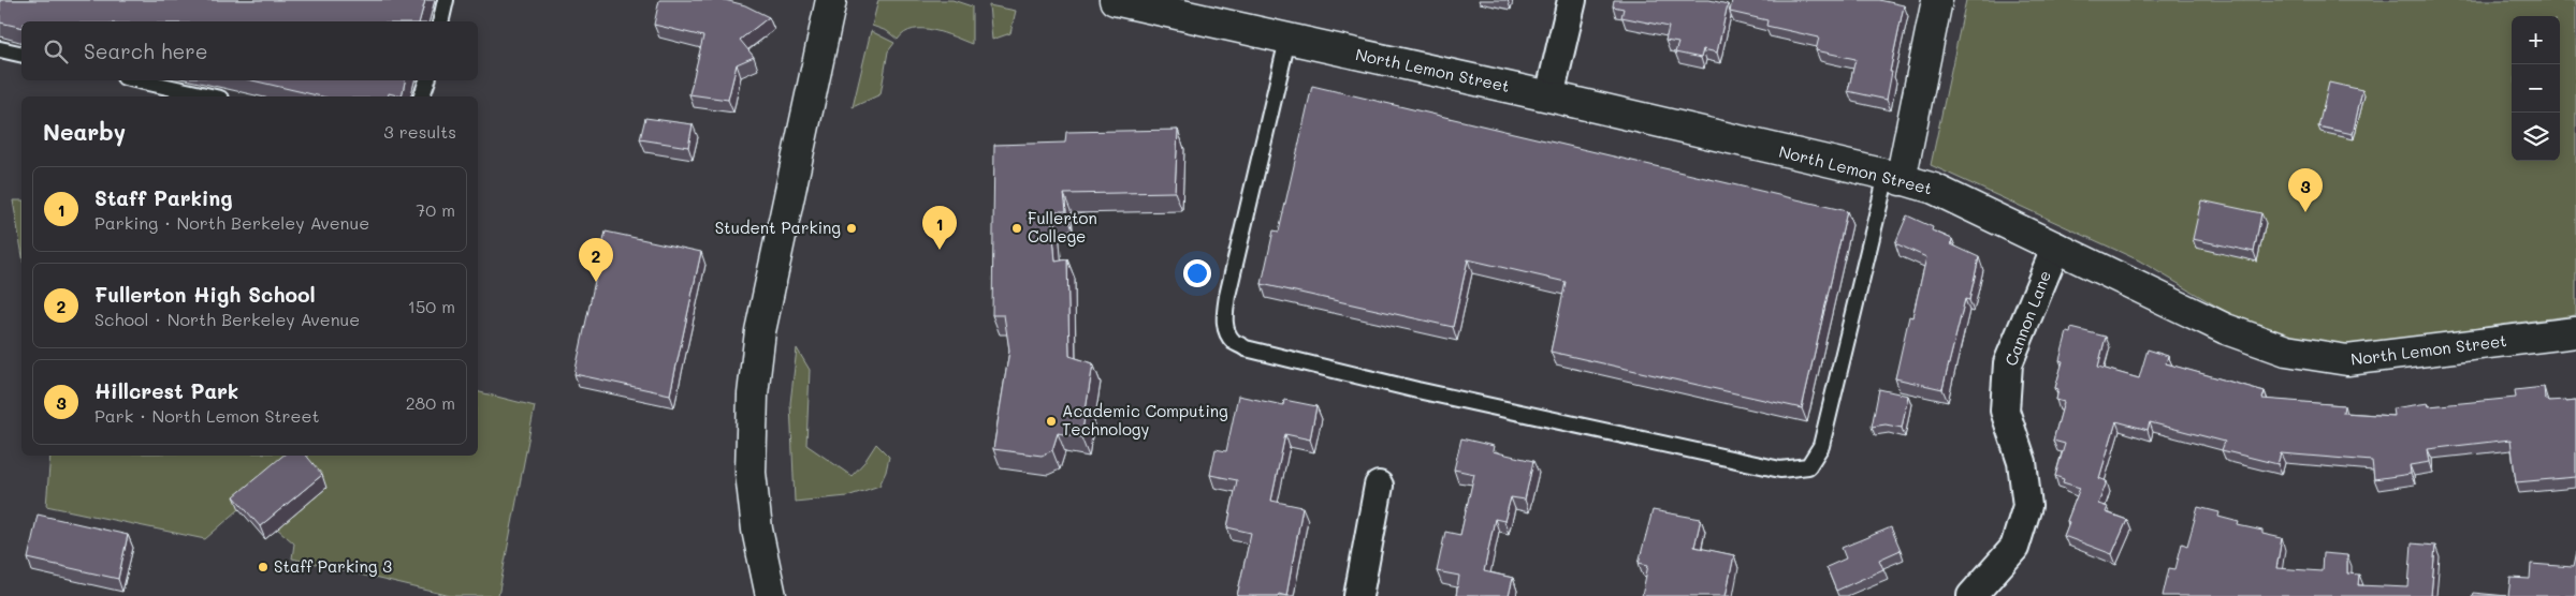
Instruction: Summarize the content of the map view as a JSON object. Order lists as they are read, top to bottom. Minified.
{"streets":{"street":["North Lemon Street","Cannon Lane"]},"crossings":[["North Lemon Street","Cannon Lane"]],"places":["Student Parking","Fullerton College","Academic Computing Technology","Staff Parking 3"],"page":{"map_buttons":["+","−"],"search":"Search here","heading":["Nearby","3 results"],"list":[{"mark":"1","name":"Staff Parking","note":"Parking · North Berkeley Avenue","value":"70 m"},{"mark":"2","name":"Fullerton High School","note":"School · North Berkeley Avenue","value":"150 m"},{"mark":"3","name":"Hillcrest Park","note":"Park · North Lemon Street","value":"280 m"}],"pins":["3","1","2"]}}
